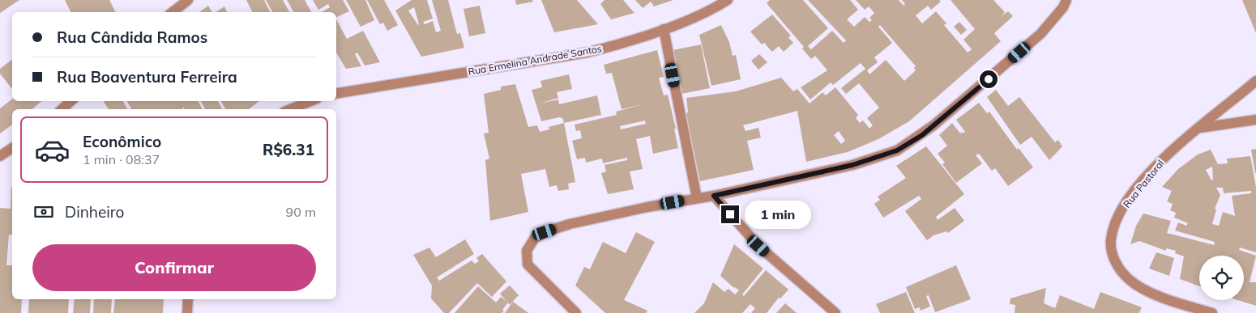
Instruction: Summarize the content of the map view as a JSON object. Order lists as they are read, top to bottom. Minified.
{"streets":{"street":["Rua Ermelina Andrade Santos","Rua Pastoral"]},"page":{"banner":["Rua Cândida Ramos","Rua Boaventura Ferreira"],"list":[{"name":"Econômico","note":"1 min · 08:37","value":"R$6.31"}],"pay":["Dinheiro","90 m"],"bubble":"1 min","buttons":"Confirmar"}}
